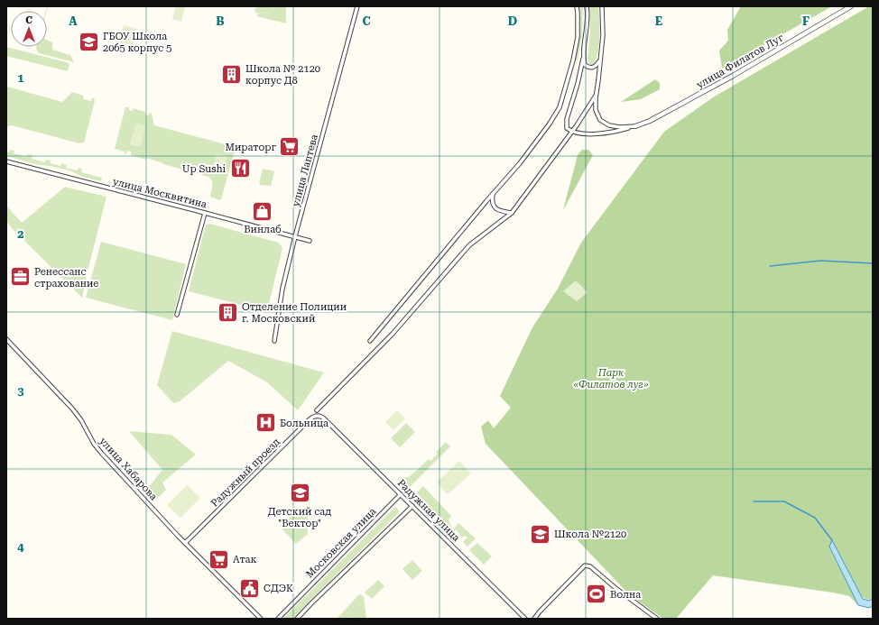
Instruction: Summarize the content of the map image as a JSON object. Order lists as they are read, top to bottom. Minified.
{"streets":{"street":["улица Филатов Луг","улица Лаптева","улица Москвитина","улица Хабарова","Радужный проезд","Радужная улица","Московская улица"]},"crossings":[["улица Лаптева","улица Москвитина"],["улица Хабарова","Радужный проезд"],["Радужный проезд","Радужная улица"],["Радужная улица","Московская улица"]],"parks":["Парк «Филатов луг»"],"places":{"school or university":["ГБОУ Школа 2065 корпус 5","Детский сад \"Вектор\"","Школа №2120"],"building":["Школа № 2120 корпус Д8","Отделение Полиции г. Московский"],"supermarket":["Мираторг","Атак"],"restaurant":["Up Sushi"],"shop":["Винлаб"],"office":["Ренессанс страхование"],"hospital":["Больница"],"public building":["СДЭК"],"sports":["Волна"]},"north":"top","grid":{"columns":["A","B","C","D","E","F"],"rows":["1","2","3","4"]}}
